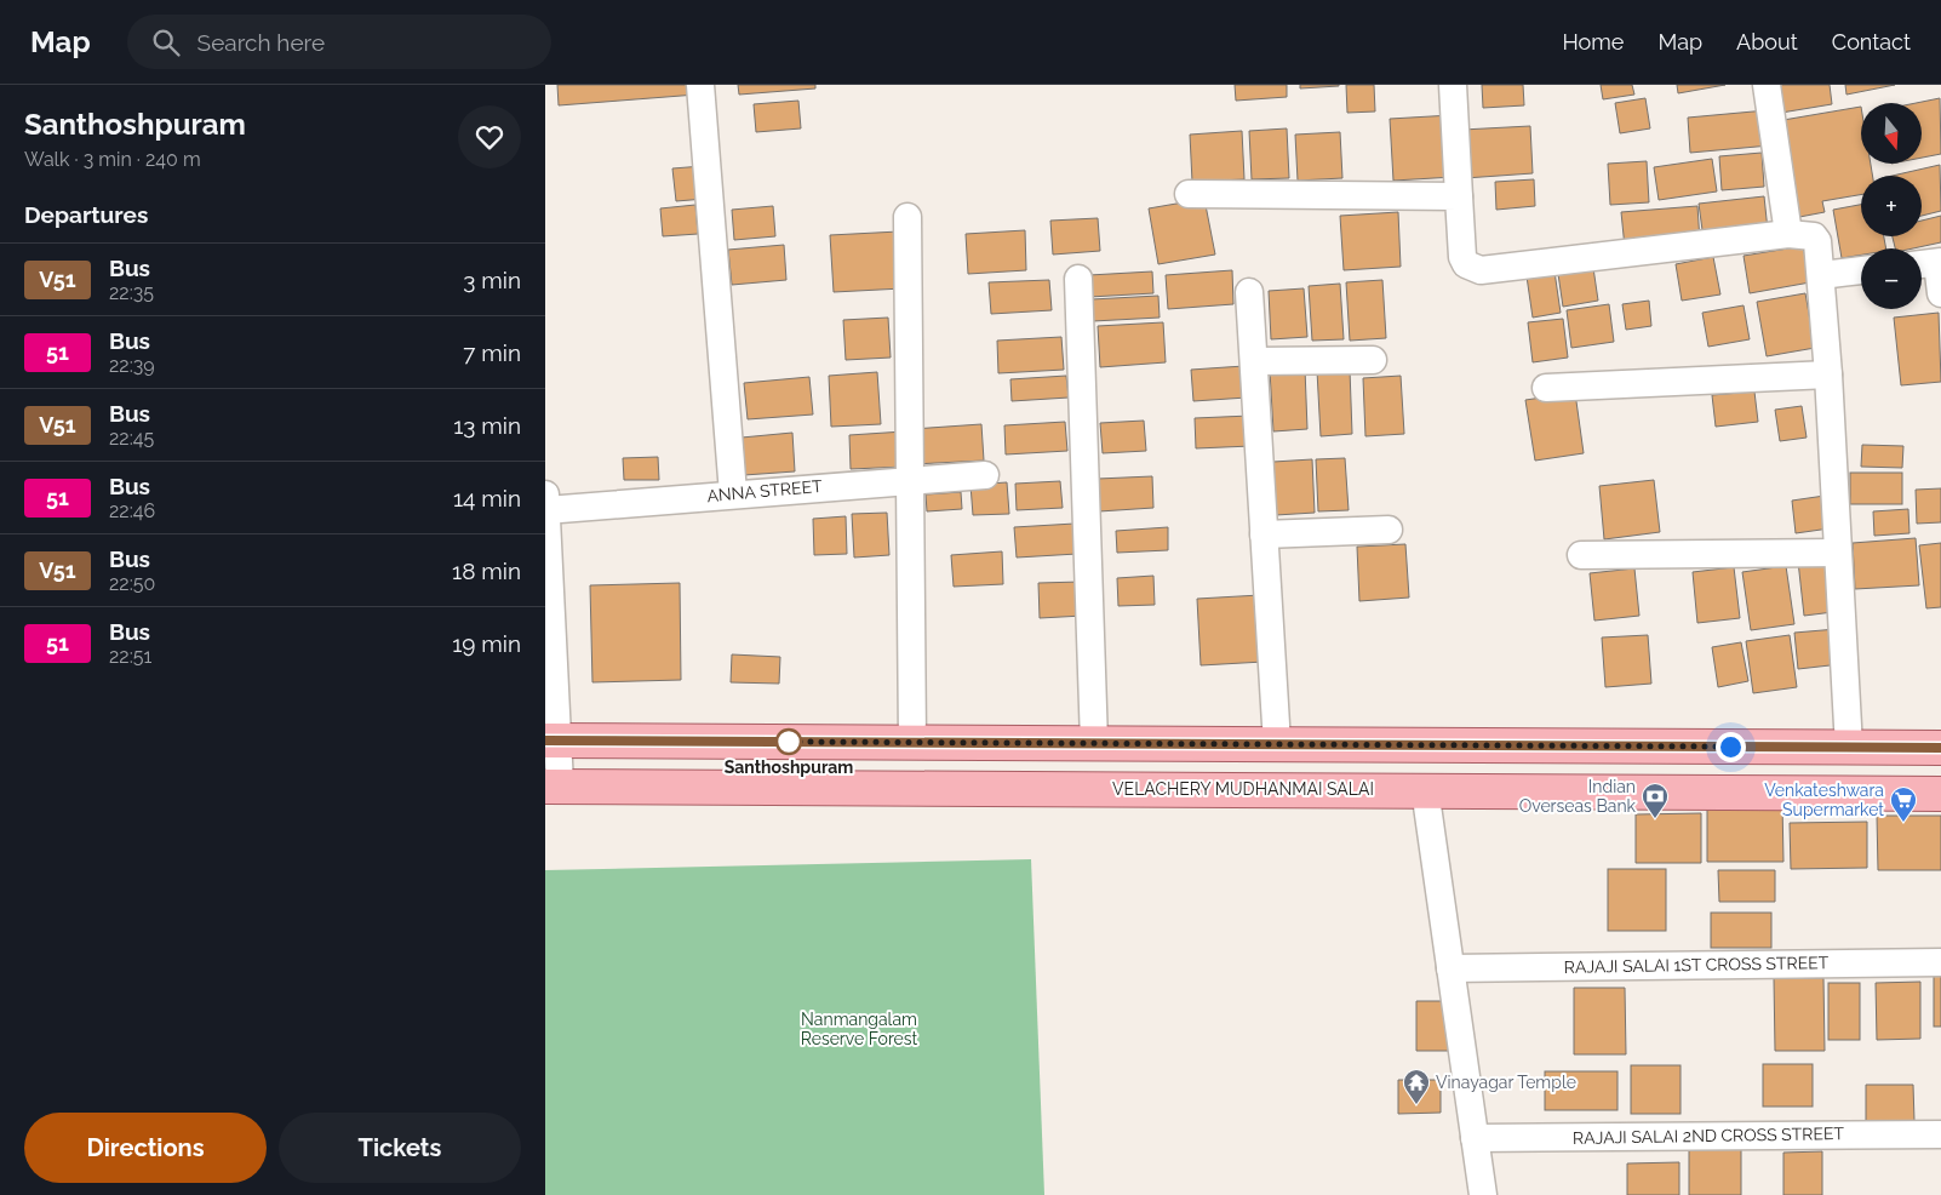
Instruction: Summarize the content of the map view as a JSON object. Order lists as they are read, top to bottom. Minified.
{"streets":{"main road":["VELACHERY MUDHANMAI SALAI"],"street":["ANNA STREET","RAJAJI SALAI 1ST CROSS STREET","RAJAJI SALAI 2ND CROSS STREET"]},"parks":["Nanmangalam Reserve Forest"],"places":{"other":["Santhoshpuram"],"bank":["Indian Overseas Bank"],"supermarket":["Venkateshwara Supermarket"],"temple":["Vinayagar Temple"]},"lines":["bus line V51"],"north":"bottom","page":{"header":"Map","search":"Search here","nav":["Home","Map","About","Contact"],"heading":[["Santhoshpuram","Walk · 3 min · 240 m"],"Departures"],"map_buttons":["+","−"],"list":[{"mark":"V51","name":"Bus","note":"22:35","value":"3 min"},{"mark":"51","name":"Bus","note":"22:39","value":"7 min"},{"mark":"V51","name":"Bus","note":"22:45","value":"13 min"},{"mark":"51","name":"Bus","note":"22:46","value":"14 min"},{"mark":"V51","name":"Bus","note":"22:50","value":"18 min"},{"mark":"51","name":"Bus","note":"22:51","value":"19 min"}],"buttons":["Directions","Tickets"]}}
